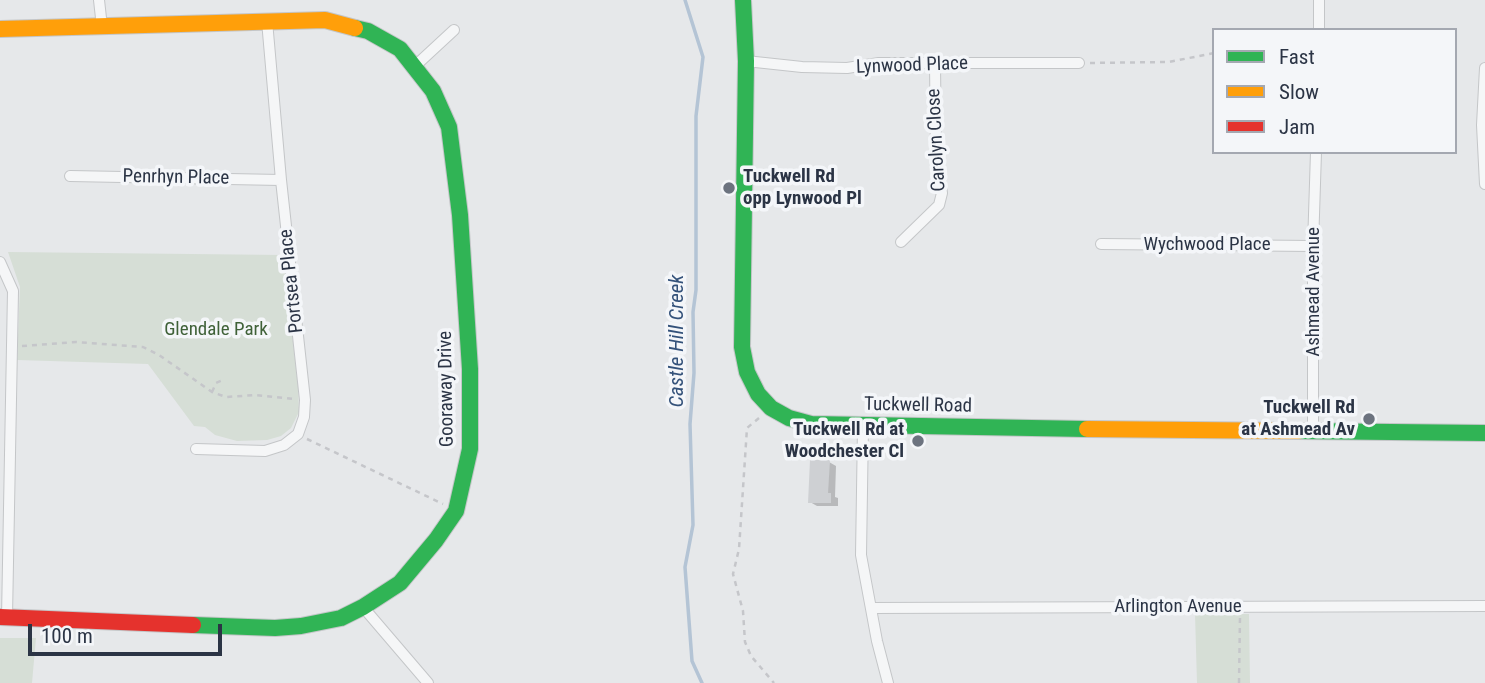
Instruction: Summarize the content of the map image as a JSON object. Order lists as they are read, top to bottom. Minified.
{"streets":{"street":["Lynwood Place","Carolyn Close","Penrhyn Place","Wychwood Place","Portsea Place","Ashmead Avenue","Gooraway Drive","Tuckwell Road","Arlington Avenue"]},"crossings":[["Lynwood Place","Carolyn Close"],["Penrhyn Place","Portsea Place"],["Wychwood Place","Ashmead Avenue"],["Portsea Place","Gooraway Drive"],["Ashmead Avenue","Tuckwell Road"]],"water":["Castle Hill Creek"],"parks":["Glendale Park"],"places":["Tuckwell Rd opp Lynwood Pl","Tuckwell Rd at Ashmead Av","Tuckwell Rd at Woodchester Cl"],"legend":["Fast","Slow","Jam"],"scale_bar":"100 m"}
